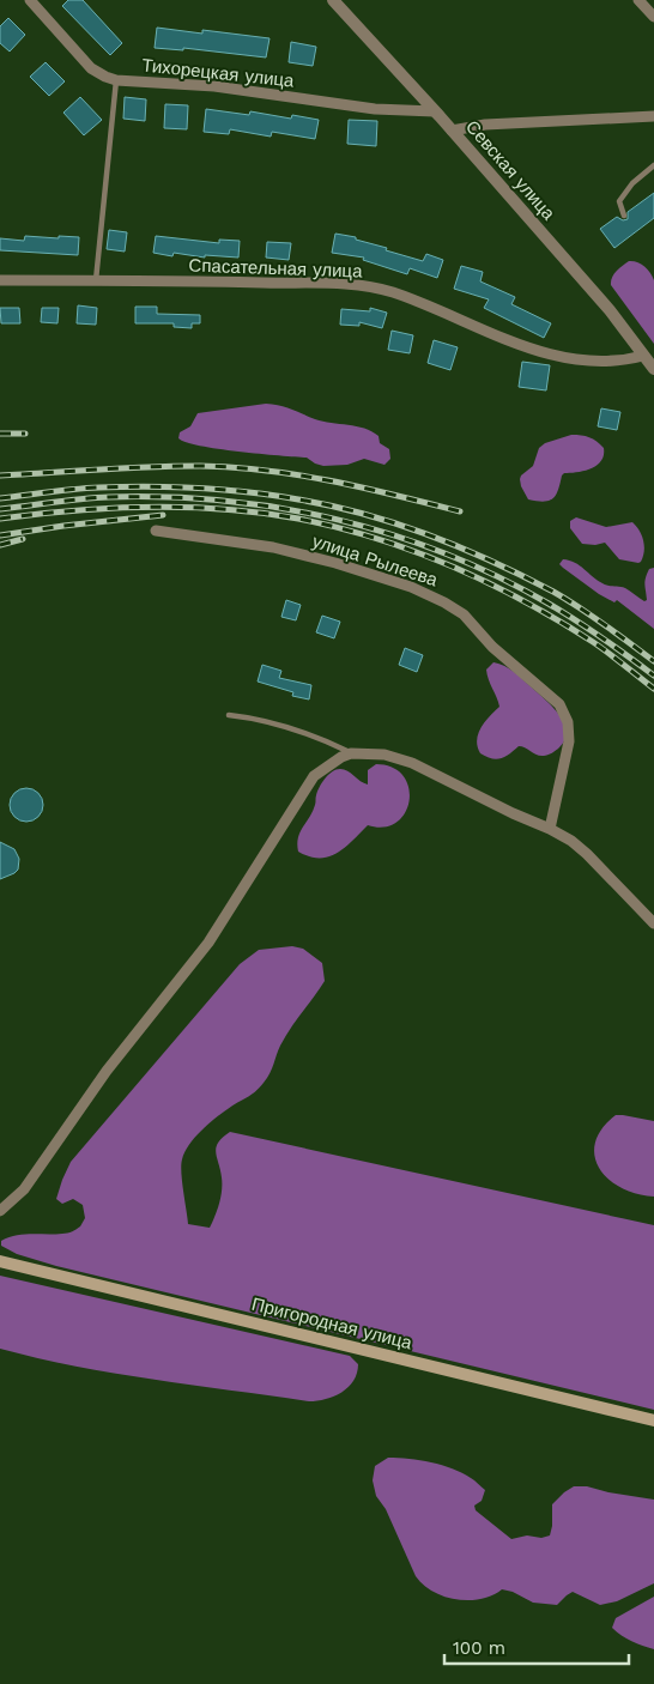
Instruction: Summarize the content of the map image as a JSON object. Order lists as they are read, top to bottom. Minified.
{"streets":{"main road":["Пригородная улица"],"street":["Тихорецкая улица","Севская улица","Спасательная улица","улица Рылеева"]},"crossings":[["Тихорецкая улица","Севская улица"],["Севская улица","Спасательная улица"]],"scale_bar":"100 m"}
